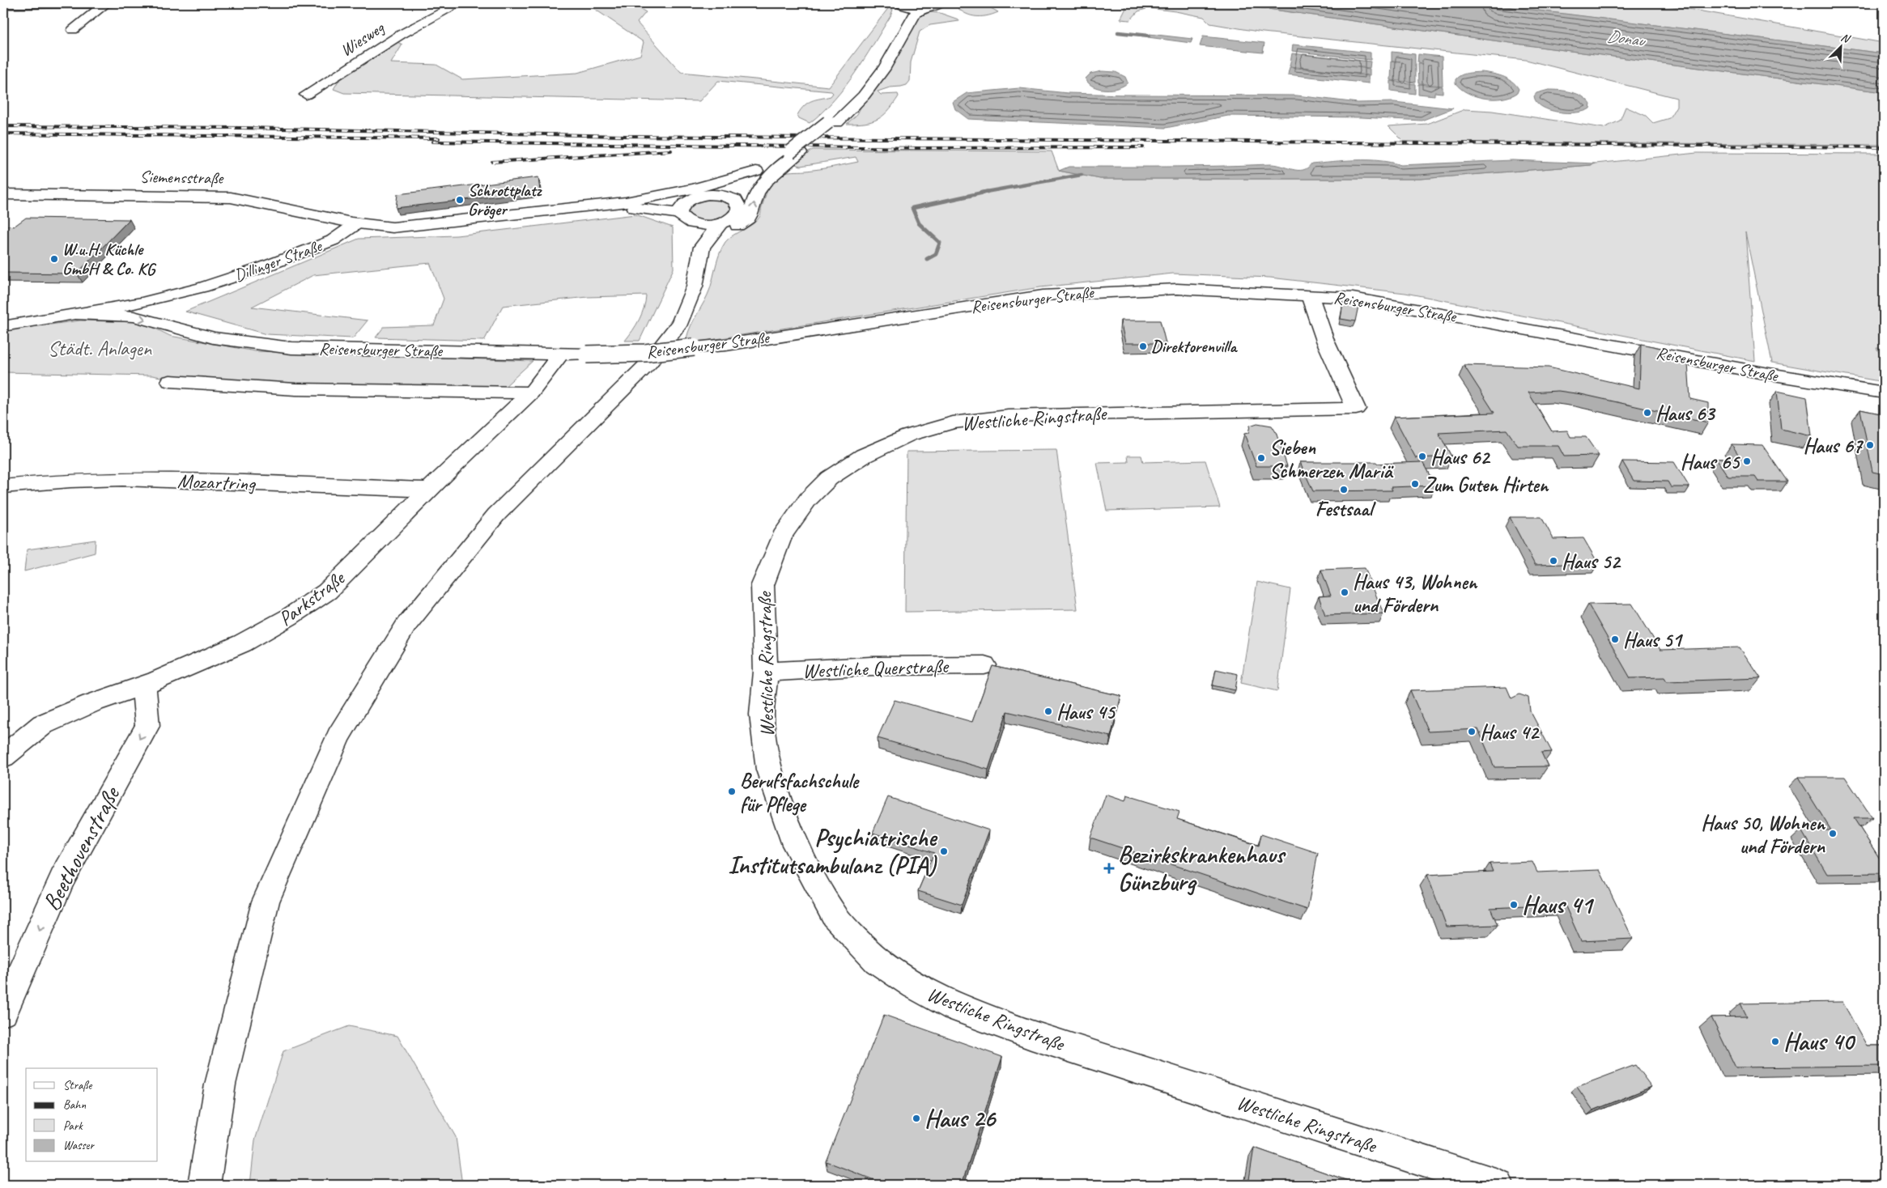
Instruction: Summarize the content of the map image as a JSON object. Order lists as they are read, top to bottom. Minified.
{"streets":{"street":["Wiesweg","Siemensstraße","Dillinger Straße","Reisensburger Straße","Westliche Ringstraße","Mozartring","Parkstraße","Westliche Querstraße","Beethovenstraße"]},"crossings":[["Siemensstraße","Dillinger Straße"],["Dillinger Straße","Reisensburger Straße"],["Reisensburger Straße","Westliche Ringstraße"],["Reisensburger Straße","Parkstraße"],["Westliche Ringstraße","Westliche Querstraße"],["Mozartring","Parkstraße"],["Parkstraße","Beethovenstraße"]],"water":["Donau"],"parks":["Städt. Anlagen"],"places":{"other":["Schrottplatz Gröger","W.u.H. Küchle GmbH & Co. KG","Direktorenvilla","Haus 63","Haus 67","Haus 62","Sieben Schmerzen Mariä","Haus 65","Zum Guten Hirten","Festsaal","Haus 52","Haus 43, Wohnen und Fördern","Haus 51","Haus 45","Haus 42","Berufsfachschule für Pflege","Haus 50, Wohnen und Fördern","Psychiatrische Institutsambulanz (PIA)","Haus 41","Haus 40","Haus 26"],"health":["Bezirkskrankenhaus Günzburg"]},"legend":["Straße","Bahn","Park","Wasser"],"north":"top right"}
